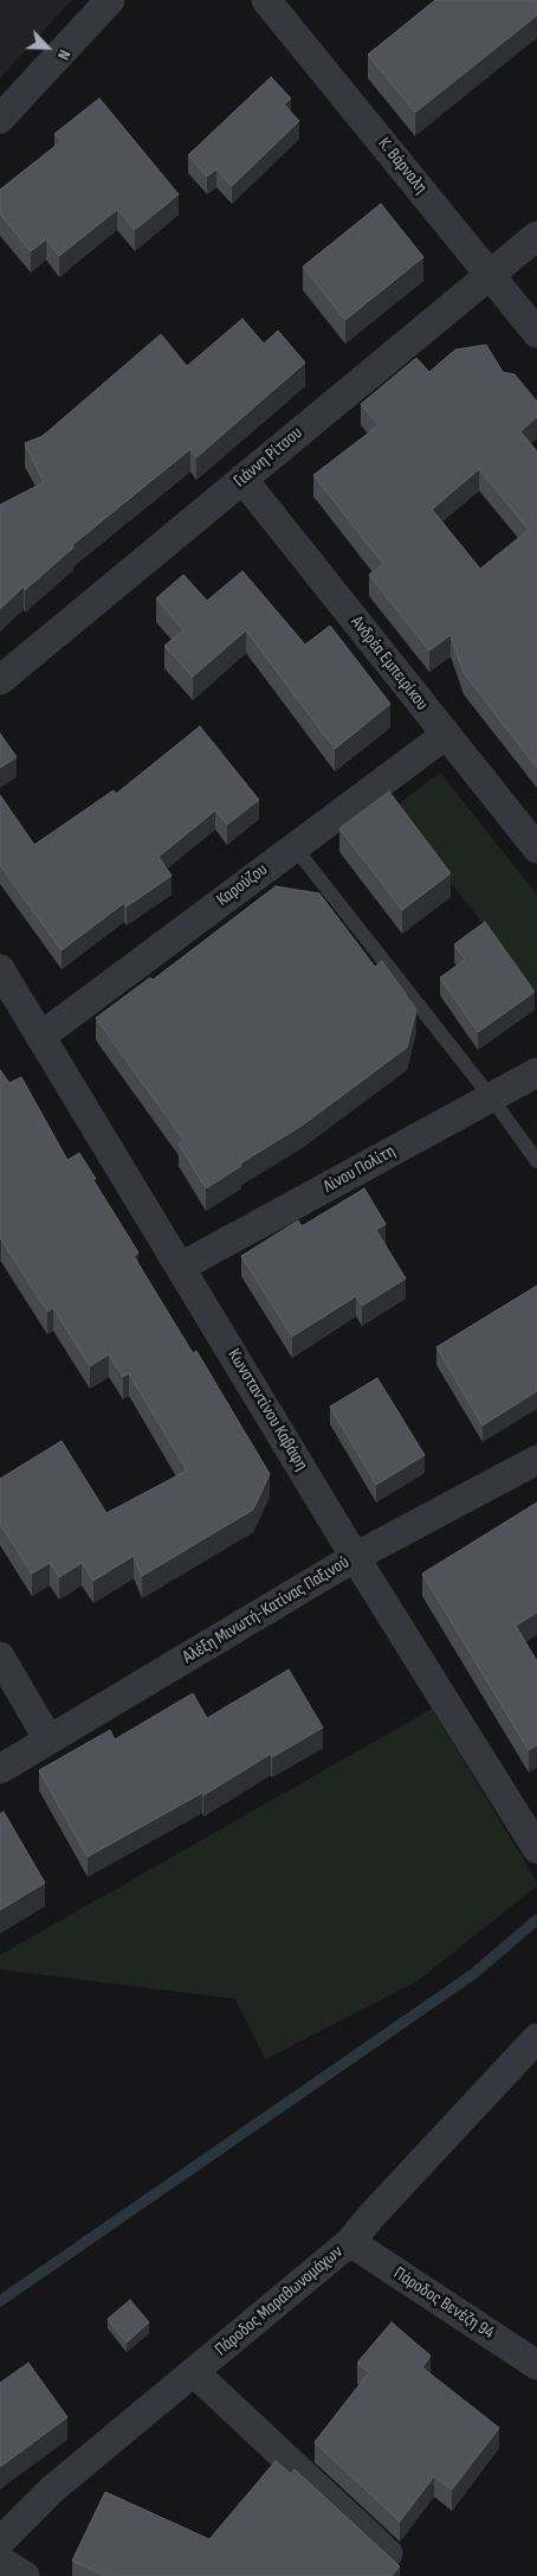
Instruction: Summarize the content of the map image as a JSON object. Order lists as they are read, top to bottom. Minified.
{"streets":{"street":["Κ. Βάρναλη","Γιάννη Ρίτσου","Ανδρέα Εμπειρίκου","Καρούζου","Λίνου Πολίτη","Κωνσταντίνου Καβάφη","Αλέξη Μινωτή-Κατίνας Παξινού","Πάροδος Μαραθωνομάχων","Πάροδος Βενέζη 94"]},"crossings":[["Κ. Βάρναλη","Γιάννη Ρίτσου"],["Γιάννη Ρίτσου","Ανδρέα Εμπειρίκου"],["Ανδρέα Εμπειρίκου","Καρούζου"],["Καρούζου","Κωνσταντίνου Καβάφη"],["Λίνου Πολίτη","Κωνσταντίνου Καβάφη"],["Κωνσταντίνου Καβάφη","Αλέξη Μινωτή-Κατίνας Παξινού"],["Πάροδος Μαραθωνομάχων","Πάροδος Βενέζη 94"]],"north":"bottom right"}
